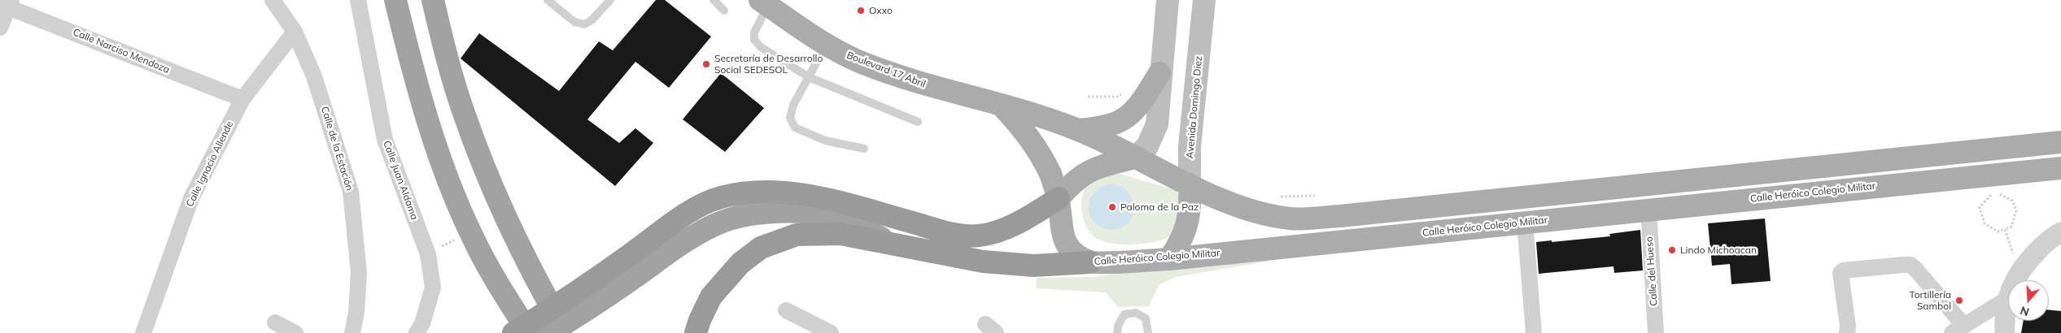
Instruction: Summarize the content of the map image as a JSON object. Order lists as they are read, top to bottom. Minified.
{"streets":{"main road":["Boulevard 17 Abril","Avenida Domingo Diez","Calle Heróico Colegio Militar"],"street":["Calle Narciso Mendoza","Calle de la Estación","Calle Ignacio Allende","Calle Juan Aldama","Calle del Hueso"]},"crossings":[["Calle Narciso Mendoza","Calle Ignacio Allende"],["Boulevard 17 Abril","Avenida Domingo Diez"],["Boulevard 17 Abril","Calle Heróico Colegio Militar"],["Avenida Domingo Diez","Calle Heróico Colegio Militar"],["Calle de la Estación","Calle Ignacio Allende"],["Calle Heróico Colegio Militar","Calle del Hueso"]],"places":["Oxxo","Secretaría de Desarrollo Social SEDESOL","Paloma de la Paz","Lindo Michoacan","Tortillería Sambol"],"north":"bottom"}
